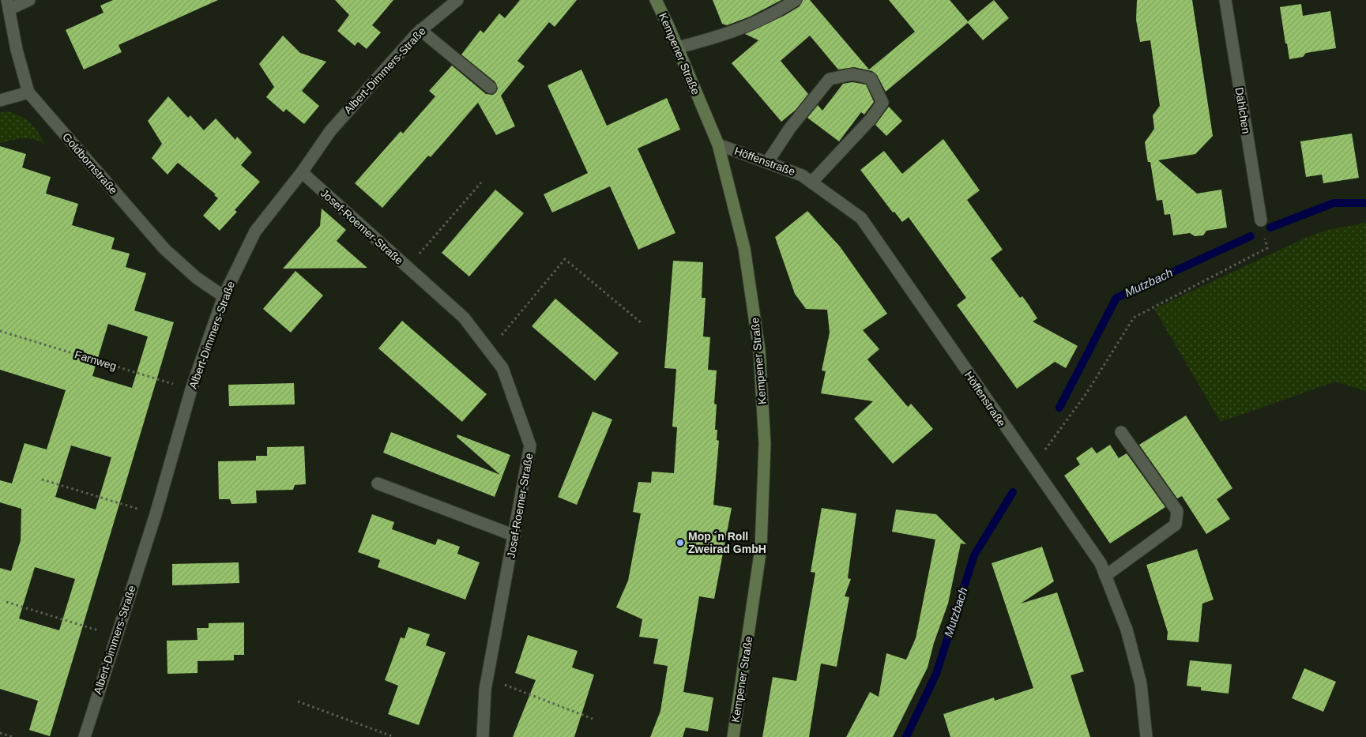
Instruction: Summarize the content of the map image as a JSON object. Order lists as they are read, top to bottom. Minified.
{"streets":{"main road":["Kempener Straße"],"street":["Albert-Dimmers-Straße","Dählchen","Höffenstraße","Goldbornstraße","Josef-Roemer-Straße"],"path":["Farnweg"]},"crossings":[["Kempener Straße","Höffenstraße"],["Albert-Dimmers-Straße","Goldbornstraße"],["Albert-Dimmers-Straße","Josef-Roemer-Straße"],["Albert-Dimmers-Straße","Farnweg"]],"water":["Mutzbach"],"places":["Mop ´n Roll Zweirad GmbH"]}
